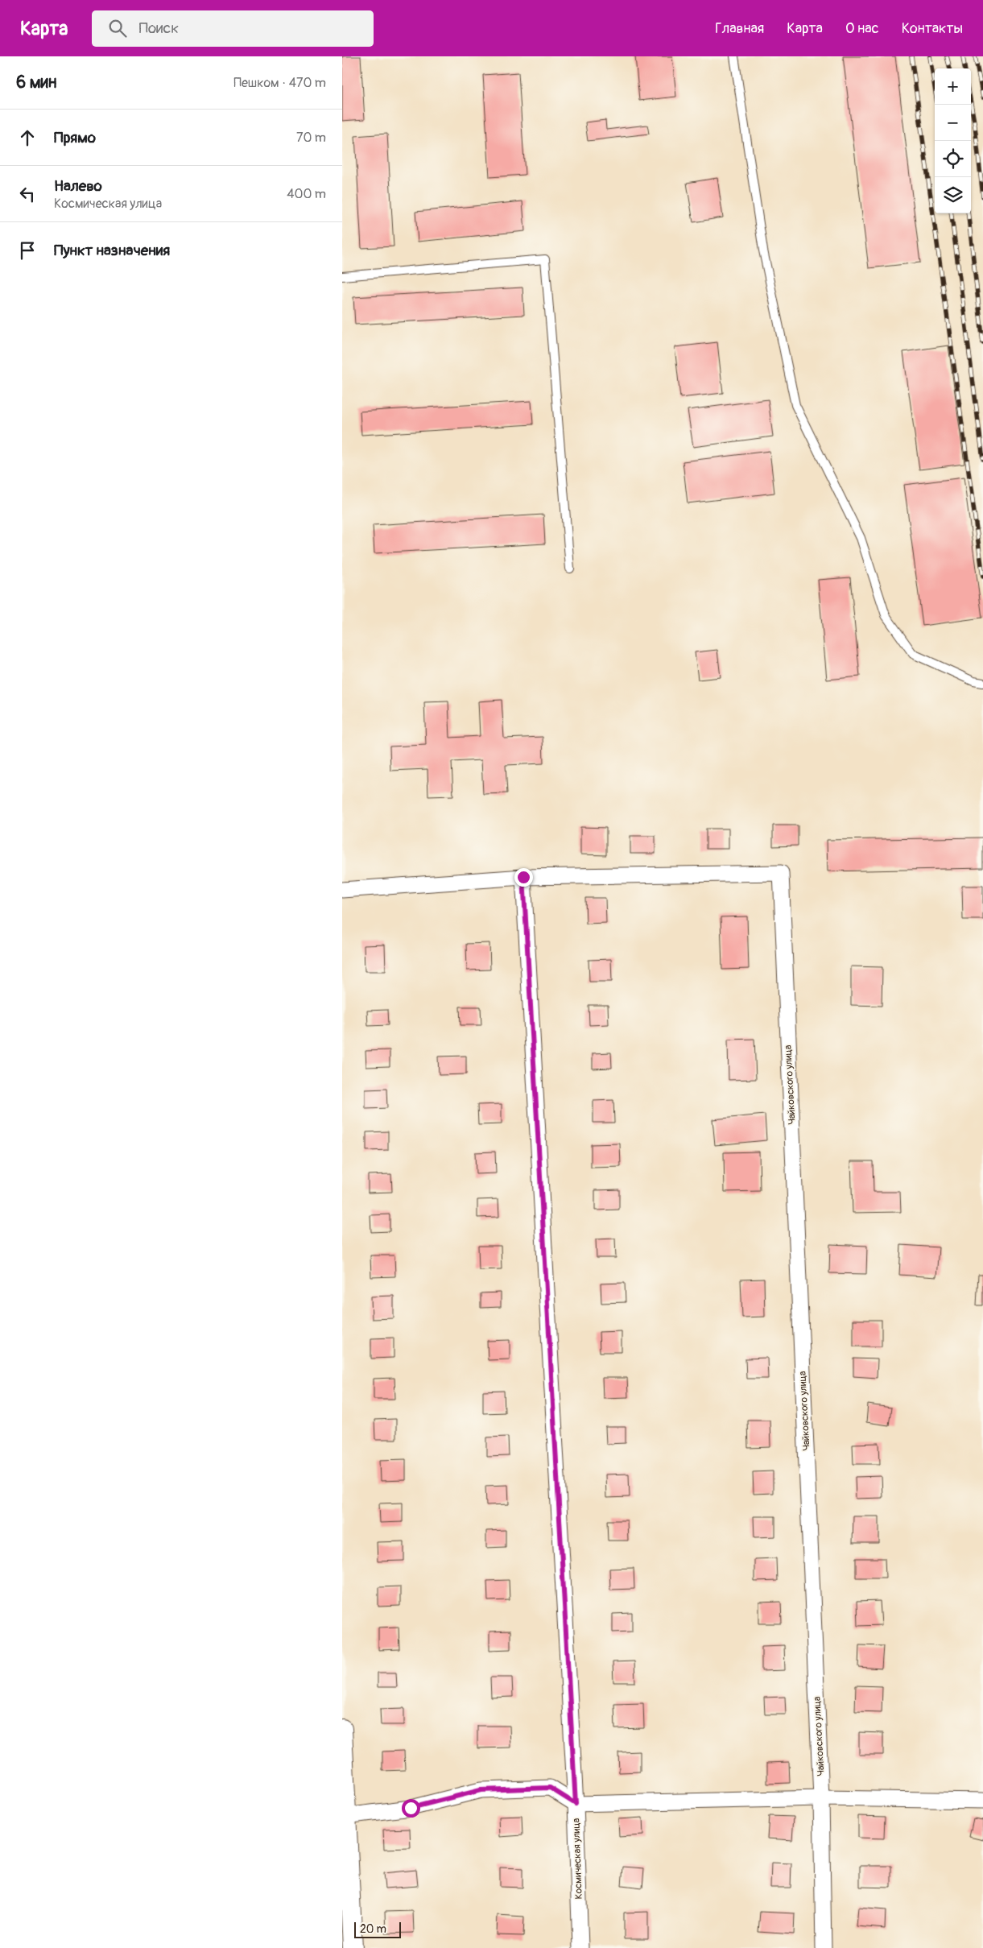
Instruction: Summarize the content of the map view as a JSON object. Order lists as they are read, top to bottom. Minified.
{"streets":{"street":["Чайковского улица","Космическая улица"]},"crossings":[["Чайковского улица","Космическая улица"]],"scale_bar":"20 m","page":{"header":"Карта","search":"Поиск","nav":["Главная","Карта","О нас","Контакты"],"heading":["6 мин","Пешком · 470 m"],"map_buttons":["+","−"],"list":[["Прямо","70 m"],["Налево","Космическая улица","400 m"],"Пункт назначения"],"scale":"20 m"}}
